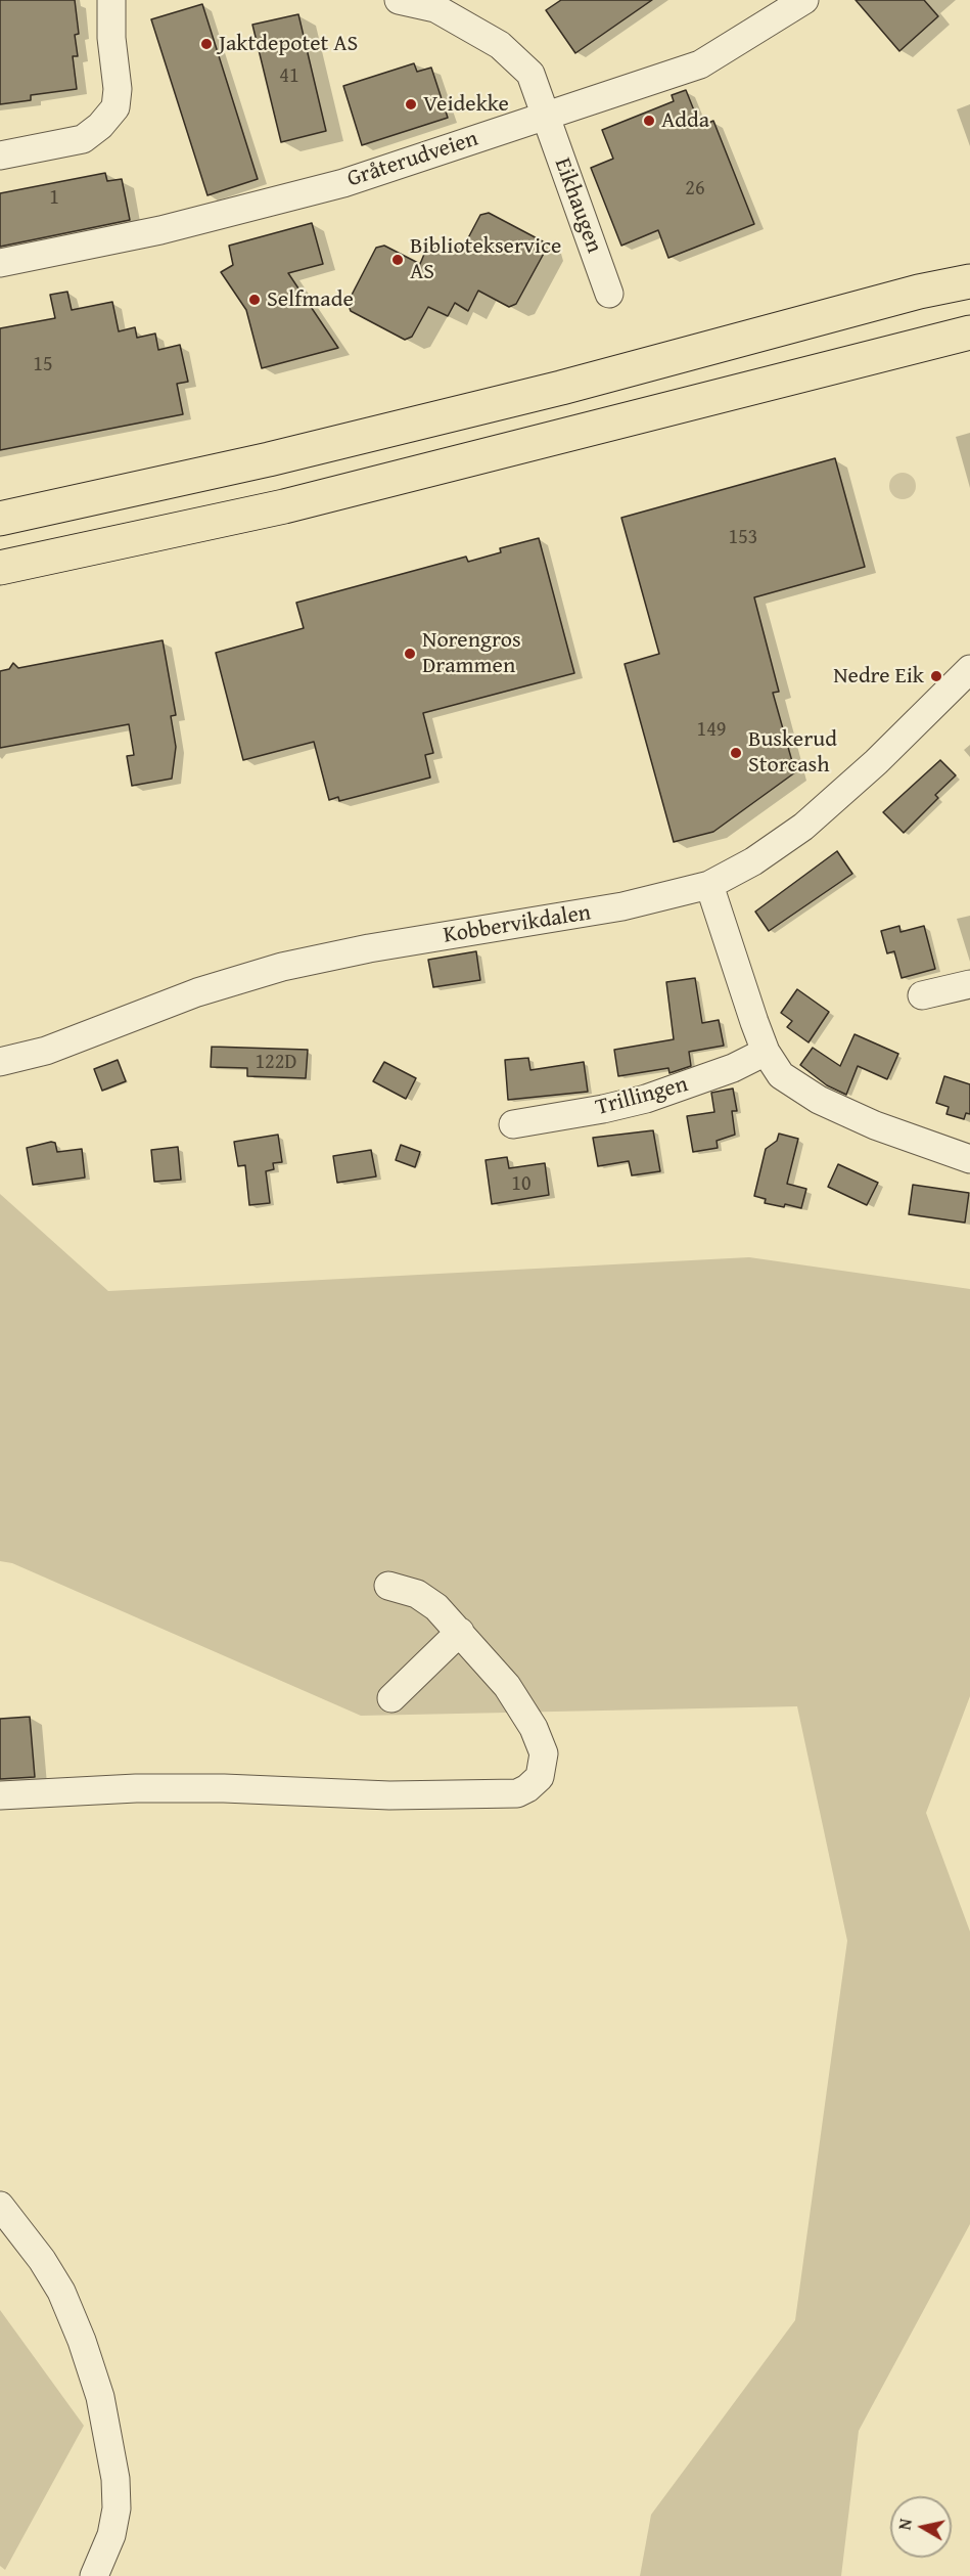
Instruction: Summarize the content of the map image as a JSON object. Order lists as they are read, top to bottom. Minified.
{"streets":{"street":["Gråterudveien","Eikhaugen","Kobbervikdalen","Trillingen"]},"crossings":[["Gråterudveien","Eikhaugen"]],"places":["Jaktdepotet AS","Veidekke","Adda","Bibliotekservice AS","Selfmade","Norengros Drammen","Nedre Eik","Buskerud Storcash"],"house_numbers":["41","26","1","15","153","149","122D","10"],"north":"left"}
